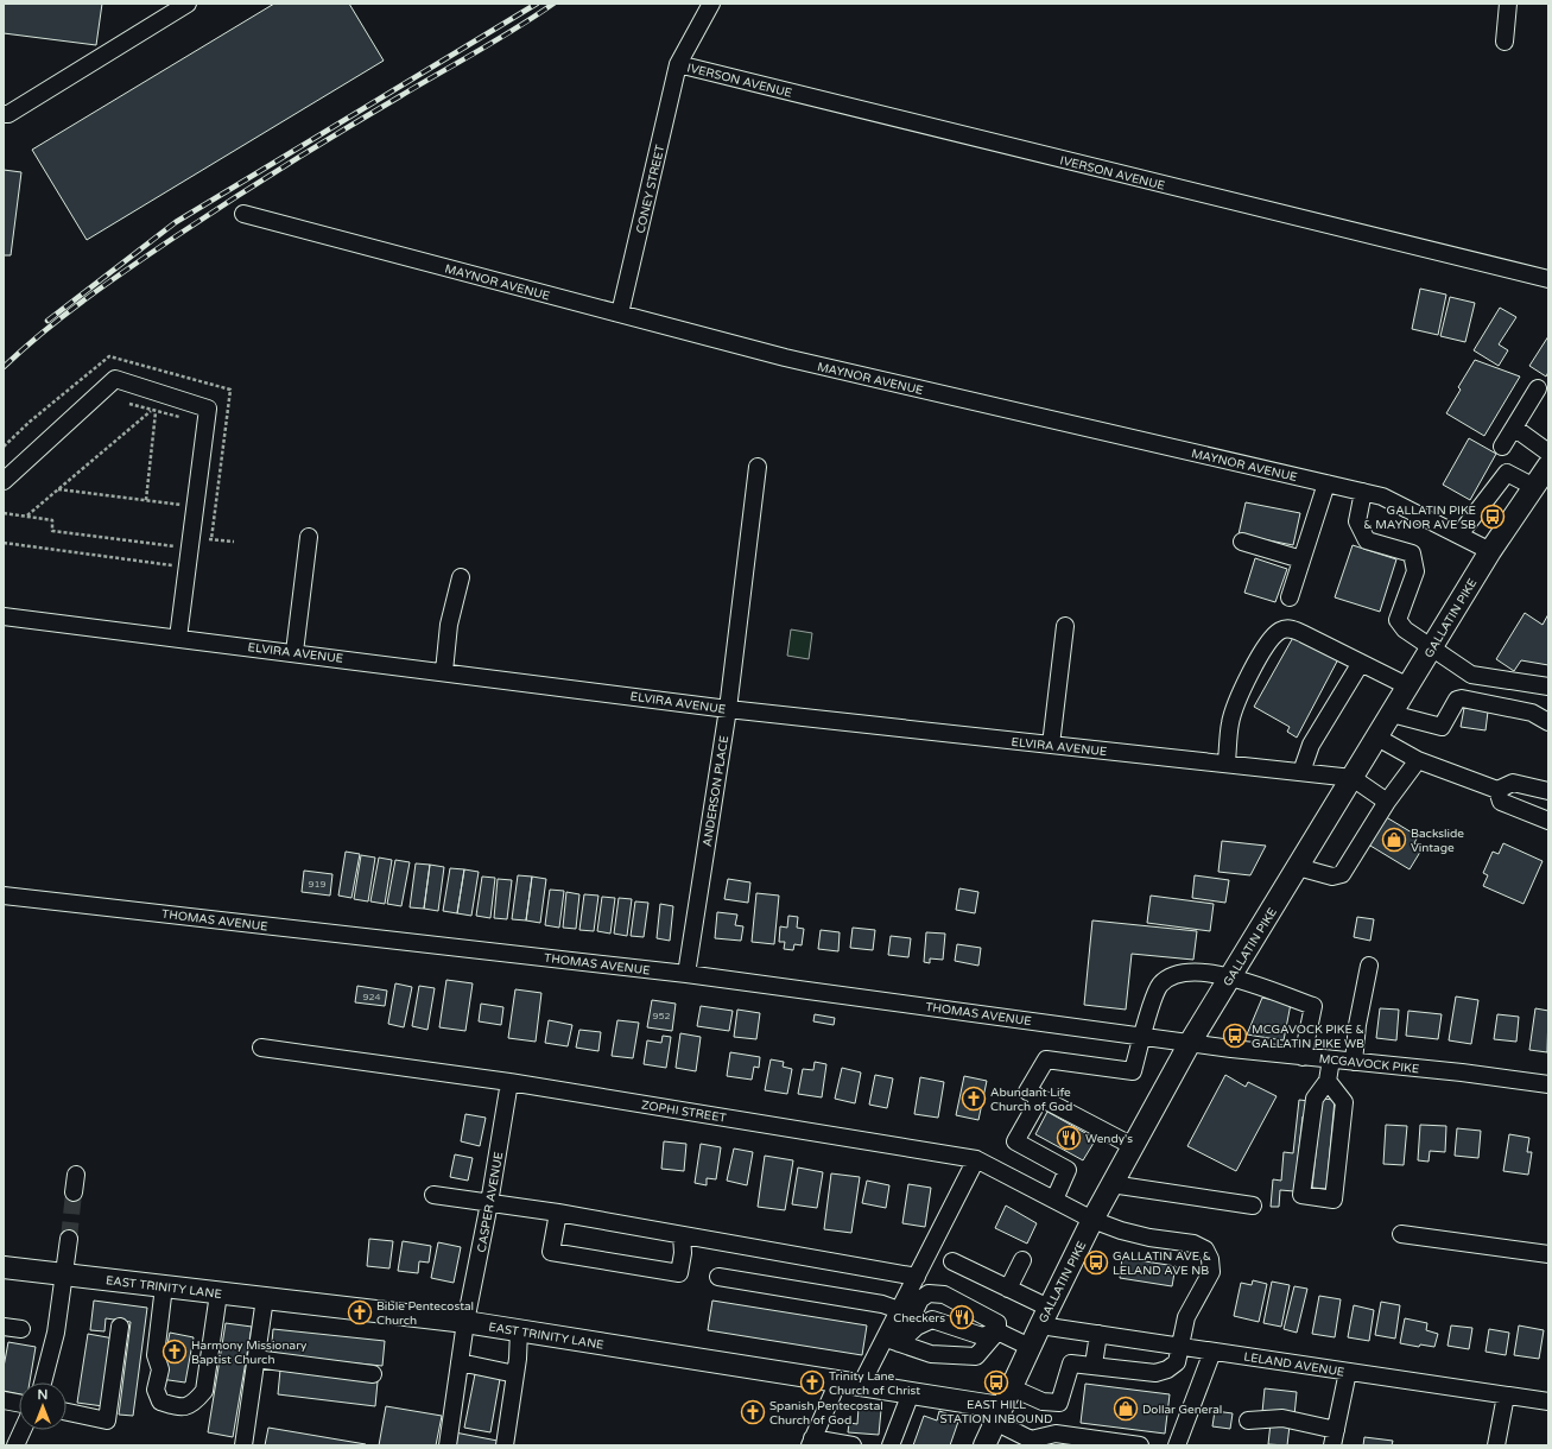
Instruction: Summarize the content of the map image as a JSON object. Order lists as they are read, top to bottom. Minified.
{"streets":{"main road":["GALLATIN PIKE","EAST TRINITY LANE"],"street":["IVERSON AVENUE","CONEY STREET","MAYNOR AVENUE","ELVIRA AVENUE","ANDERSON PLACE","THOMAS AVENUE","MCGAVOCK PIKE","ZOPHI STREET","CASPER AVENUE","LELAND AVENUE"]},"crossings":[["IVERSON AVENUE","CONEY STREET"],["CONEY STREET","MAYNOR AVENUE"],["MAYNOR AVENUE","GALLATIN PIKE"],["GALLATIN PIKE","ELVIRA AVENUE"],["GALLATIN PIKE","THOMAS AVENUE"],["GALLATIN PIKE","MCGAVOCK PIKE"],["GALLATIN PIKE","ZOPHI STREET"],["GALLATIN PIKE","EAST TRINITY LANE"],["GALLATIN PIKE","LELAND AVENUE"],["ELVIRA AVENUE","ANDERSON PLACE"],["ANDERSON PLACE","THOMAS AVENUE"],["THOMAS AVENUE","MCGAVOCK PIKE"],["ZOPHI STREET","CASPER AVENUE"],["ZOPHI STREET","LELAND AVENUE"],["CASPER AVENUE","EAST TRINITY LANE"]],"places":{"bus stop":["GALLATIN PIKE & MAYNOR AVE SB","MCGAVOCK PIKE & GALLATIN PIKE WB","GALLATIN AVE & LELAND AVE NB","EAST HILL STATION INBOUND"],"shop":["Backslide Vintage","Dollar General"],"church":["Abundant Life Church of God","Bible Pentecostal Church","Harmony Missionary Baptist Church","Trinity Lane Church of Christ","Spanish Pentecostal Church of God"],"restaurant":["Wendy's","Checkers"]},"house_numbers":["919","924","952"],"north":"top"}
